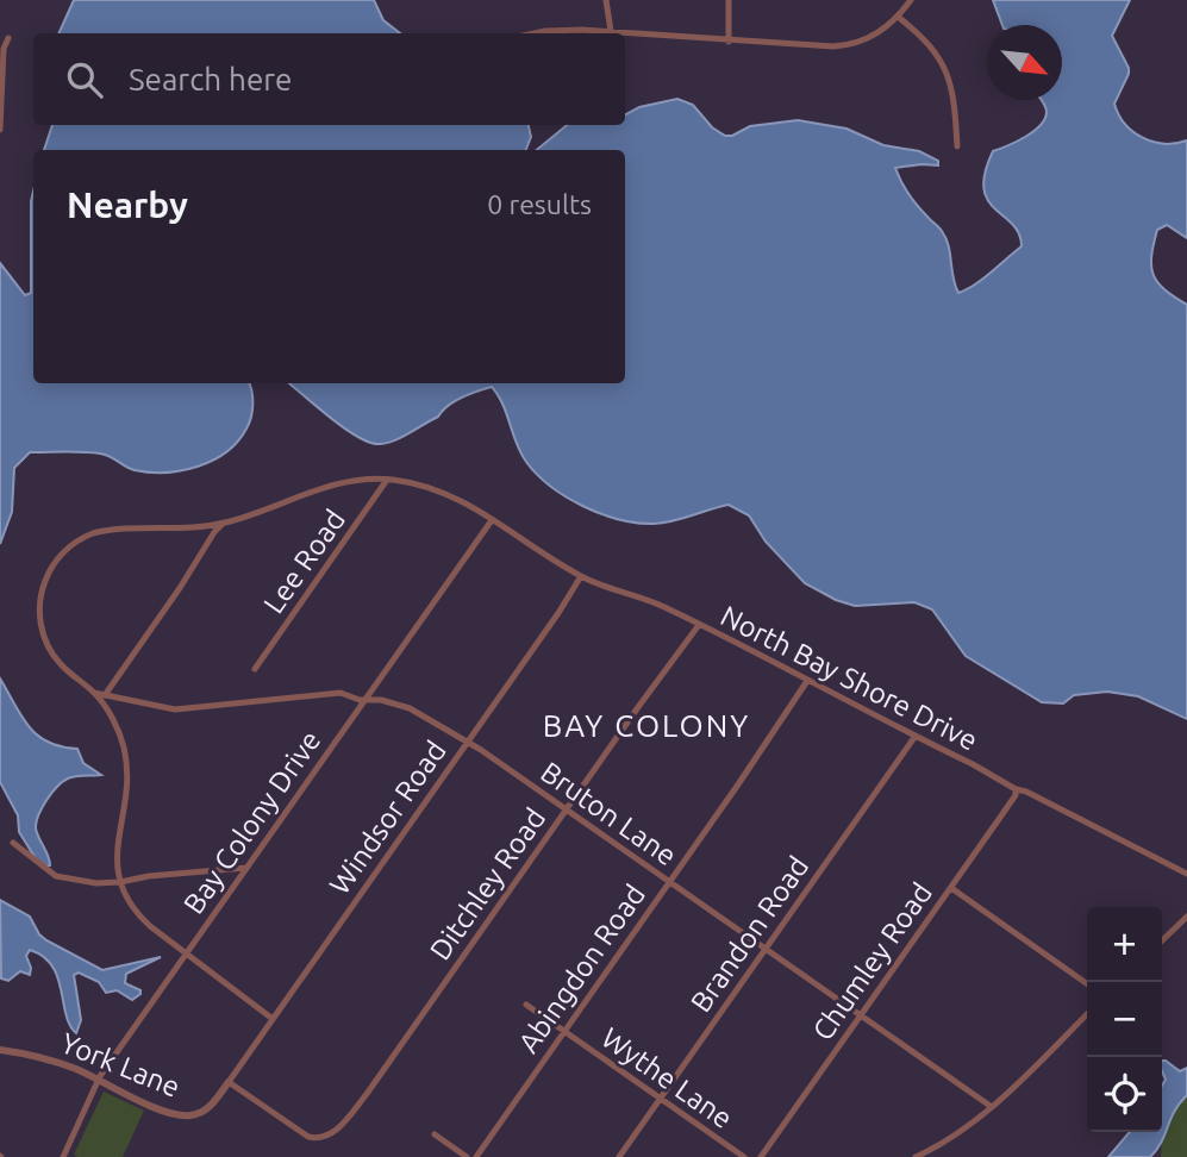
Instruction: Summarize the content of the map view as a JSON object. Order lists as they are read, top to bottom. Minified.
{"streets":{"street":["Lee Road","North Bay Shore Drive","Bruton Lane","Windsor Road","Bay Colony Drive","Ditchley Road","Brandon Road","Chumley Road","Abingdon Road","York Lane","Wythe Lane"]},"crossings":[["Lee Road","North Bay Shore Drive"],["North Bay Shore Drive","Bruton Lane"],["North Bay Shore Drive","Windsor Road"],["North Bay Shore Drive","Bay Colony Drive"],["North Bay Shore Drive","Ditchley Road"],["North Bay Shore Drive","Brandon Road"],["North Bay Shore Drive","Chumley Road"],["North Bay Shore Drive","Abingdon Road"],["Bruton Lane","Windsor Road"],["Bruton Lane","Bay Colony Drive"],["Bruton Lane","Ditchley Road"],["Bruton Lane","Brandon Road"],["Bruton Lane","Chumley Road"],["Bruton Lane","Abingdon Road"],["Windsor Road","Ditchley Road"],["Windsor Road","York Lane"],["Bay Colony Drive","York Lane"],["Ditchley Road","York Lane"],["Brandon Road","Wythe Lane"],["Abingdon Road","Wythe Lane"]],"districts":["BAY COLONY"],"north":"bottom right","page":{"search":"Search here","heading":["Nearby","0 results"],"map_buttons":["+","−"]}}
